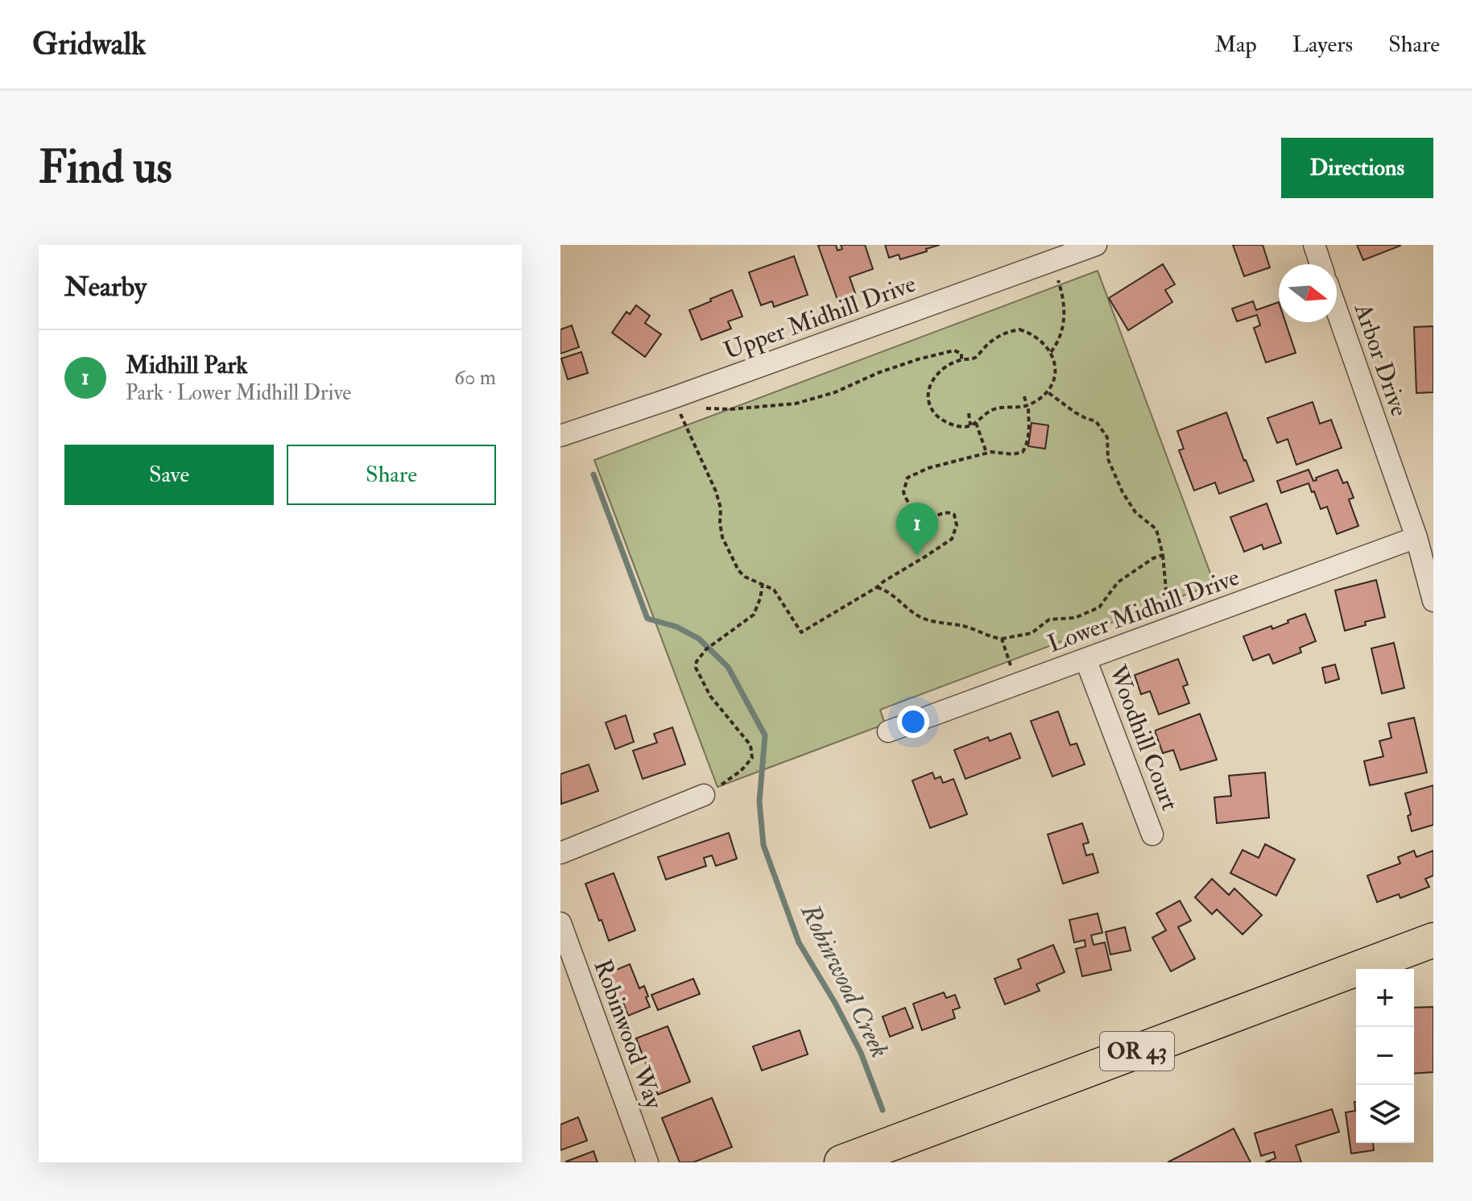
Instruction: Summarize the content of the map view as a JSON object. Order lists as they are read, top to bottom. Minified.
{"streets":{"main road":["OR 43"],"street":["Upper Midhill Drive","Arbor Drive","Lower Midhill Drive","Woodhill Court","Robinwood Way"]},"crossings":[["Arbor Drive","Lower Midhill Drive"],["Lower Midhill Drive","Woodhill Court"]],"water":["Robinwood Creek"],"north":"right","page":{"header":"Gridwalk","nav":["Map","Layers","Share"],"buttons":["Directions",["Save","Share"]],"title":"Find us","heading":"Nearby","list":[{"mark":"1","name":"Midhill Park","note":"Park · Lower Midhill Drive","value":"60 m"}],"pins":"1","map_buttons":["+","−"]}}
